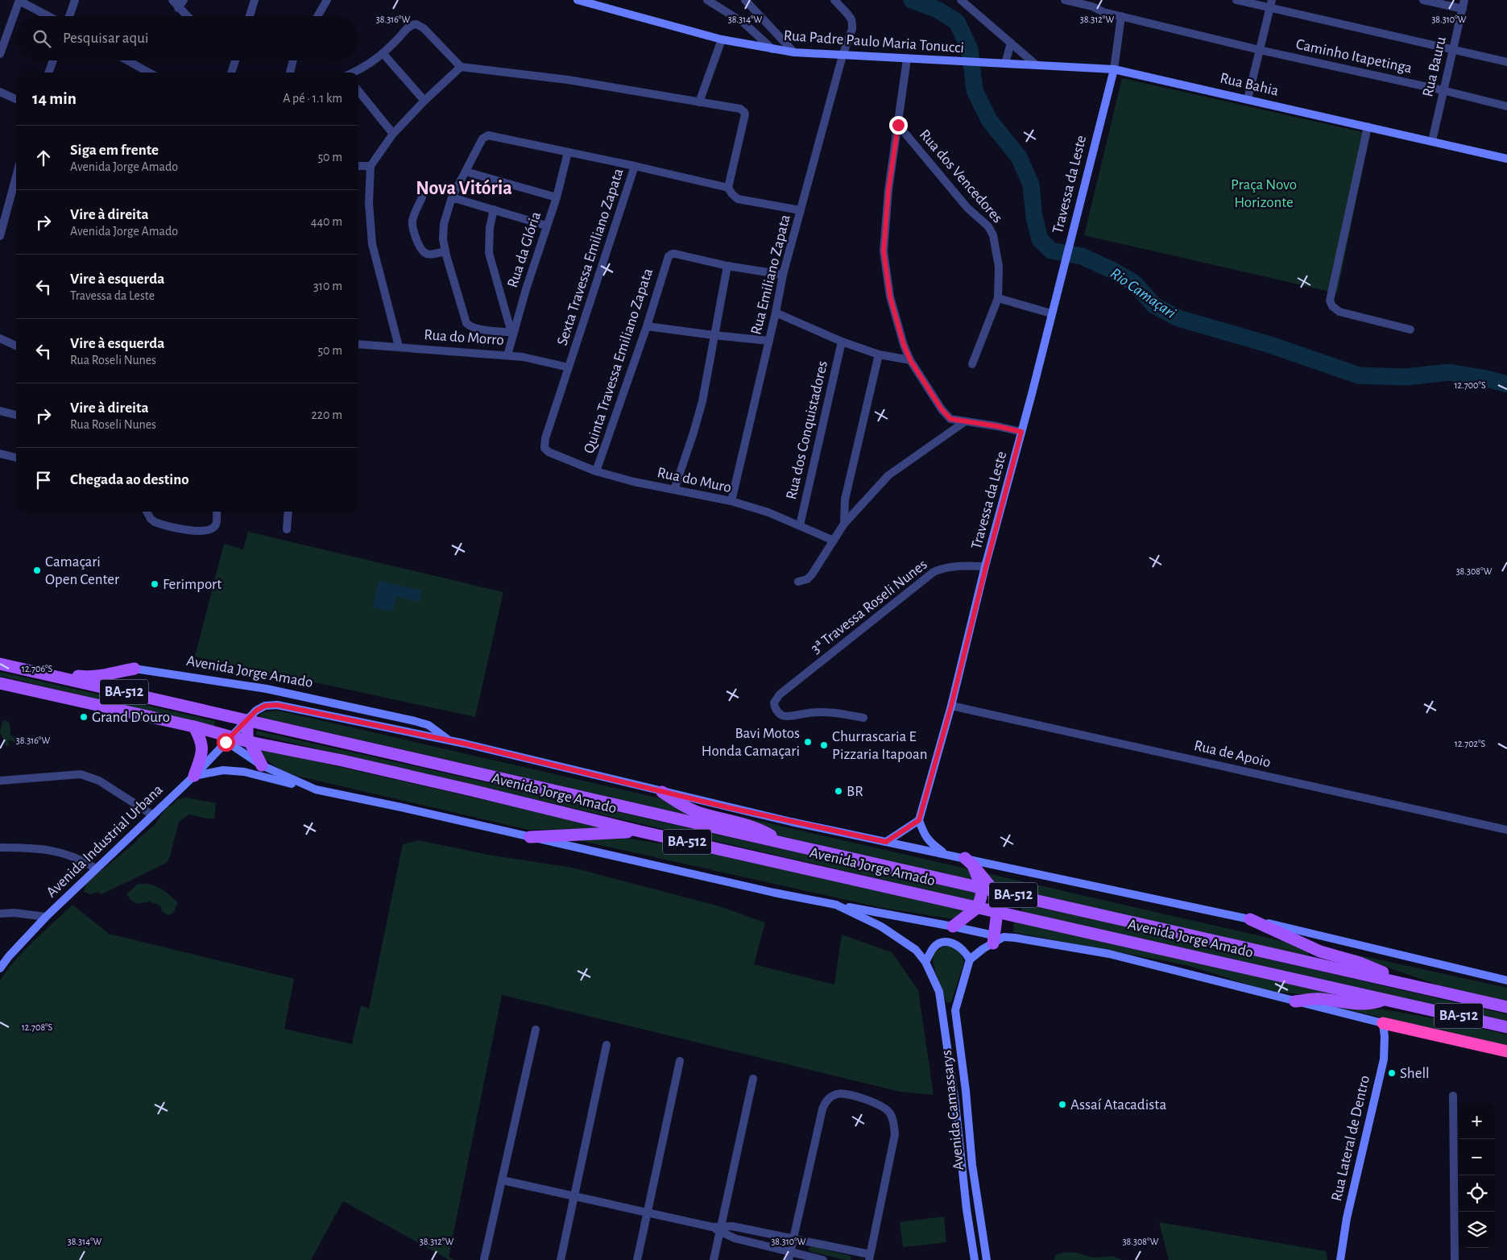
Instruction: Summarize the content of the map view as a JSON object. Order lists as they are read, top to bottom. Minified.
{"streets":{"main road":["Avenida Jorge Amado","BA-512"],"street":["Rua Padre Paulo Maria Tonucci","Caminho Itapetinga","Rua Bauru","Rua Bahia","Rua dos Vencedores","Travessa da Leste","Rua da Glória","Sexta Travessa Emiliano Zapata","Rua Emiliano Zapata","Rua do Morro","Quinta Travessa Emiliano Zapata","Rua dos Conquistadores","Rua do Muro","3ª Travessa Roseli Nunes","Rua de Apoio","Avenida Industrial Urbana","Avenida Camassarys","Rua Lateral de Dentro"]},"crossings":[["Rua Padre Paulo Maria Tonucci","Rua Bahia"],["Rua Padre Paulo Maria Tonucci","Rua Emiliano Zapata"],["Caminho Itapetinga","Rua Bauru"],["Rua Bauru","Rua Bahia"],["Rua Bahia","Travessa da Leste"],["Travessa da Leste","3ª Travessa Roseli Nunes"],["Travessa da Leste","Rua de Apoio"],["Rua da Glória","Rua do Morro"],["Sexta Travessa Emiliano Zapata","Rua Emiliano Zapata"],["Sexta Travessa Emiliano Zapata","Rua do Morro"],["Sexta Travessa Emiliano Zapata","Rua do Muro"],["Rua Emiliano Zapata","Rua do Muro"],["Quinta Travessa Emiliano Zapata","Rua do Muro"],["Rua dos Conquistadores","Rua do Muro"],["Avenida Jorge Amado","Avenida Industrial Urbana"]],"districts":["Nova Vitória"],"water":["Rio Camaçari"],"parks":["Praça Novo Horizonte"],"places":["Camaçari Open Center","Ferimport","Grand D'ouro","Bavi Motos Honda Camaçari","Churrascaria E Pizzaria Itapoan","BR","Shell","Assaí Atacadista"],"page":{"search":"Pesquisar aqui","heading":["14 min","A pé · 1.1 km"],"list":[["Siga em frente","Avenida Jorge Amado","50 m"],["Vire à direita","Avenida Jorge Amado","440 m"],["Vire à esquerda","Travessa da Leste","310 m"],["Vire à esquerda","Rua Roseli Nunes","50 m"],["Vire à direita","Rua Roseli Nunes","220 m"],"Chegada ao destino"],"map_buttons":["+","−"]},"coordinates":["38.316°W","38.314°W","38.312°W","38.310°W","12.700°S","38.308°W","12.706°S","12.702°S","12.708°S"]}
